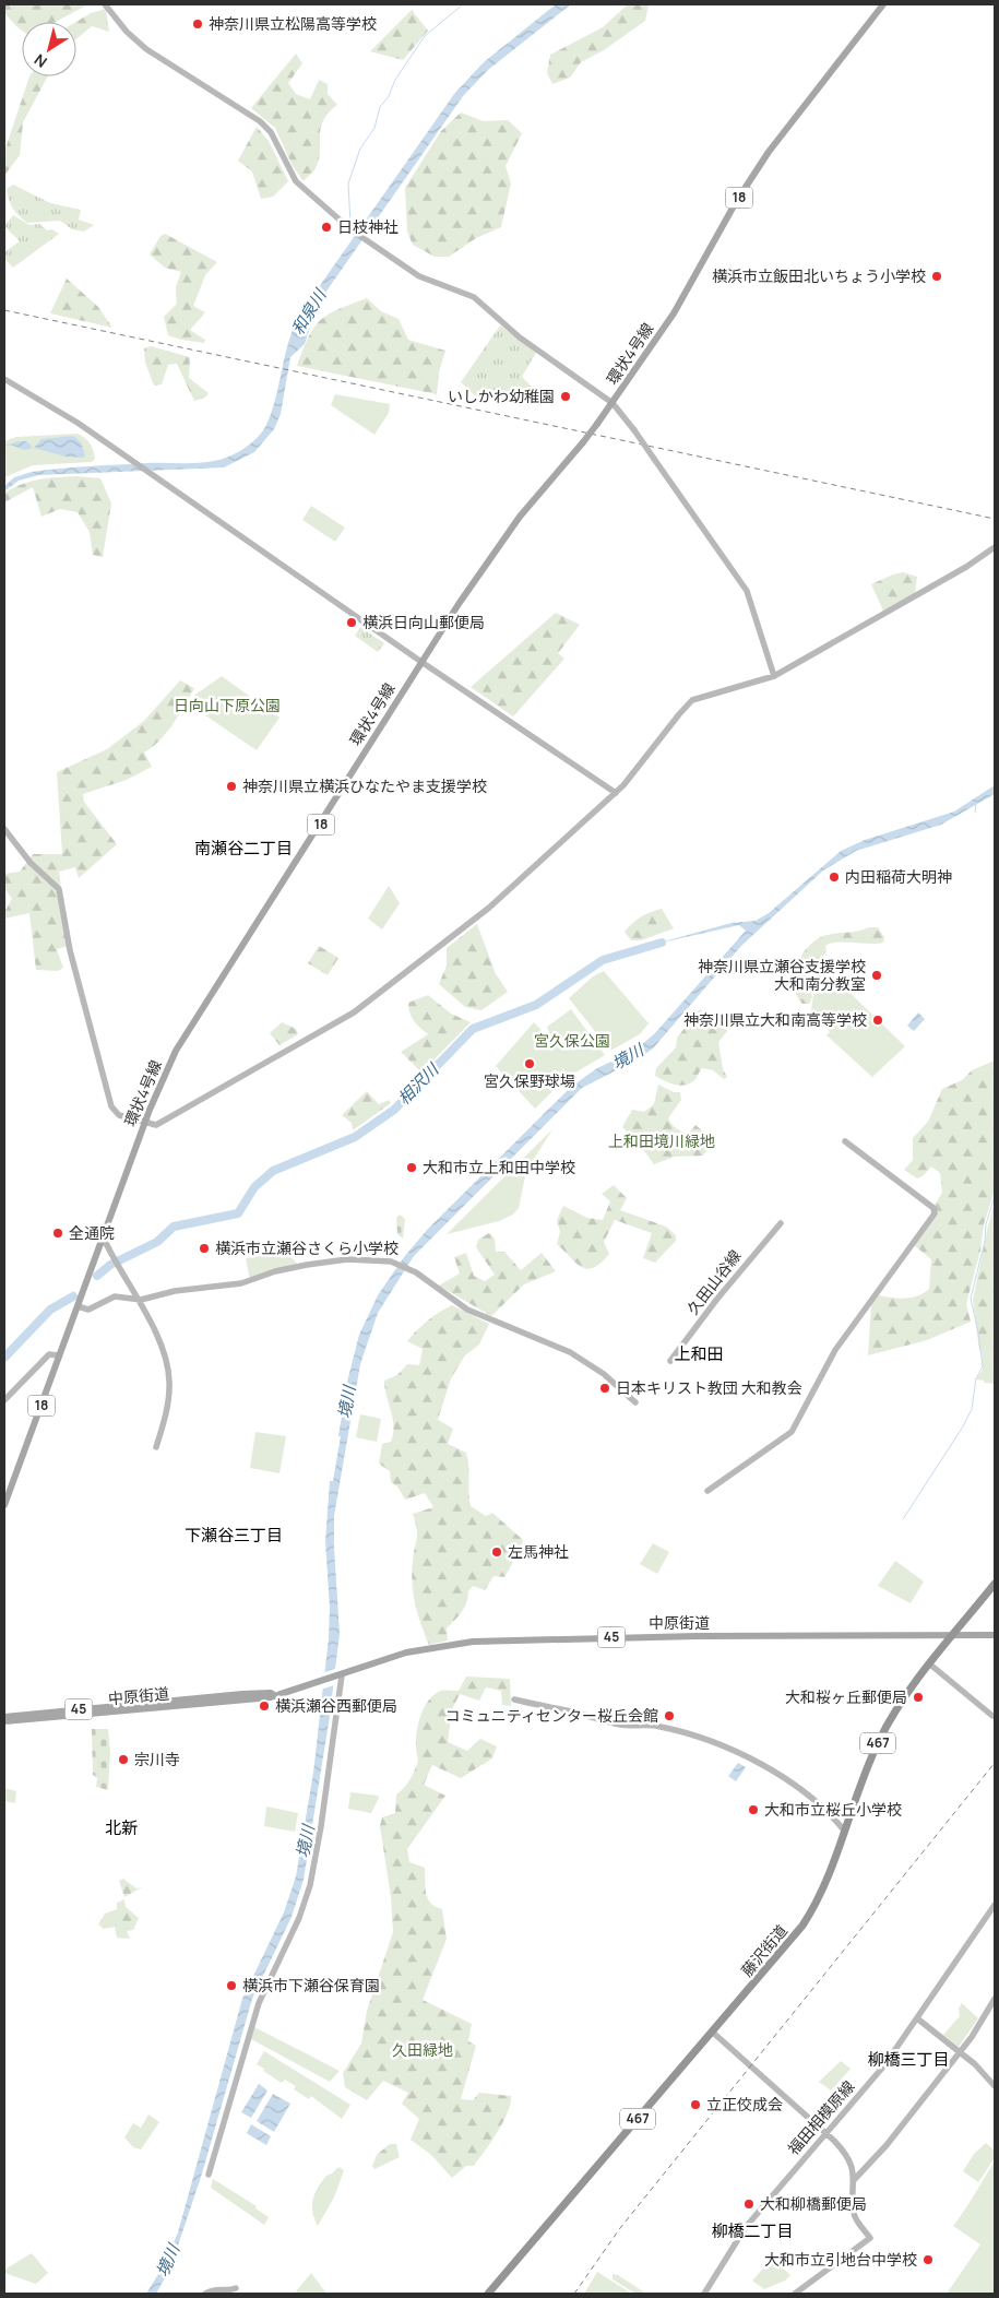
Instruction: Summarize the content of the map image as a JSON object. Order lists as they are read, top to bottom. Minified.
{"streets":{"highway":["467","藤沢街道"],"main road":["18","環状4号線","中原街道","45"],"street":["久田山谷線","福田相模原線"]},"crossings":[["中原街道","藤沢街道"]],"districts":["南瀬谷二丁目","上和田","下瀬谷三丁目","北新","柳橋三丁目","柳橋二丁目"],"water":["和泉川","境川","相沢川"],"parks":["日向山下原公園","宮久保公園","上和田境川緑地","久田緑地"],"places":["神奈川県立松陽高等学校","日枝神社","横浜市立飯田北いちょう小学校","いしかわ幼稚園","横浜日向山郵便局","神奈川県立横浜ひなたやま支援学校","内田稲荷大明神","神奈川県立瀬谷支援学校 大和南分教室","神奈川県立大和南高等学校","宮久保野球場","大和市立上和田中学校","全通院","横浜市立瀬谷さくら小学校","日本キリスト教団 大和教会","左馬神社","大和桜ヶ丘郵便局","横浜瀬谷西郵便局","コミュニティセンター桜丘会館","宗川寺","大和市立桜丘小学校","横浜市下瀬谷保育園","立正佼成会","大和柳橋郵便局","大和市立引地台中学校"],"north":"bottom left"}
